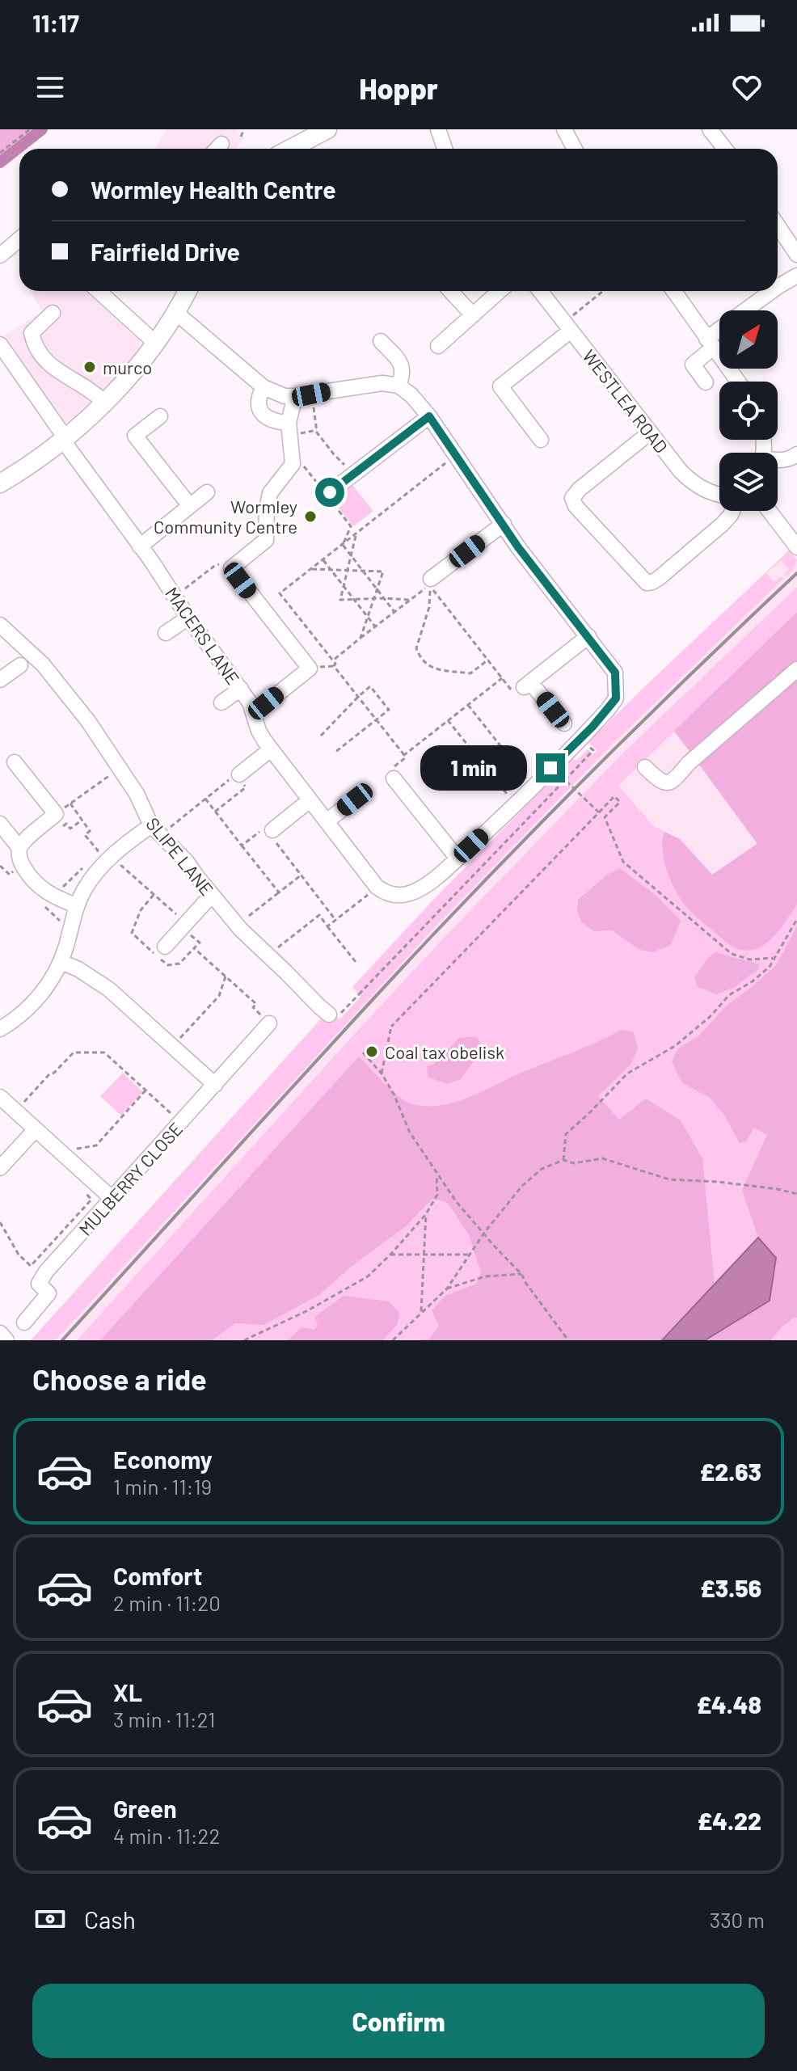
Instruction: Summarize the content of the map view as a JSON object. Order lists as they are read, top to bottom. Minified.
{"streets":{"street":["WESTLEA ROAD","MACERS LANE","SLIPE LANE","MULBERRY CLOSE"]},"places":["murco","Wormley Community Centre","Coal tax obelisk"],"north":"top right","page":{"status":"11:17","header":"Hoppr","banner":["Wormley Health Centre","Fairfield Drive"],"bubble":"1 min","heading":"Choose a ride","list":[{"name":"Economy","note":"1 min · 11:19","value":"£2.63"},{"name":"Comfort","note":"2 min · 11:20","value":"£3.56"},{"name":"XL","note":"3 min · 11:21","value":"£4.48"},{"name":"Green","note":"4 min · 11:22","value":"£4.22"}],"pay":["Cash","330 m"],"buttons":"Confirm"}}
